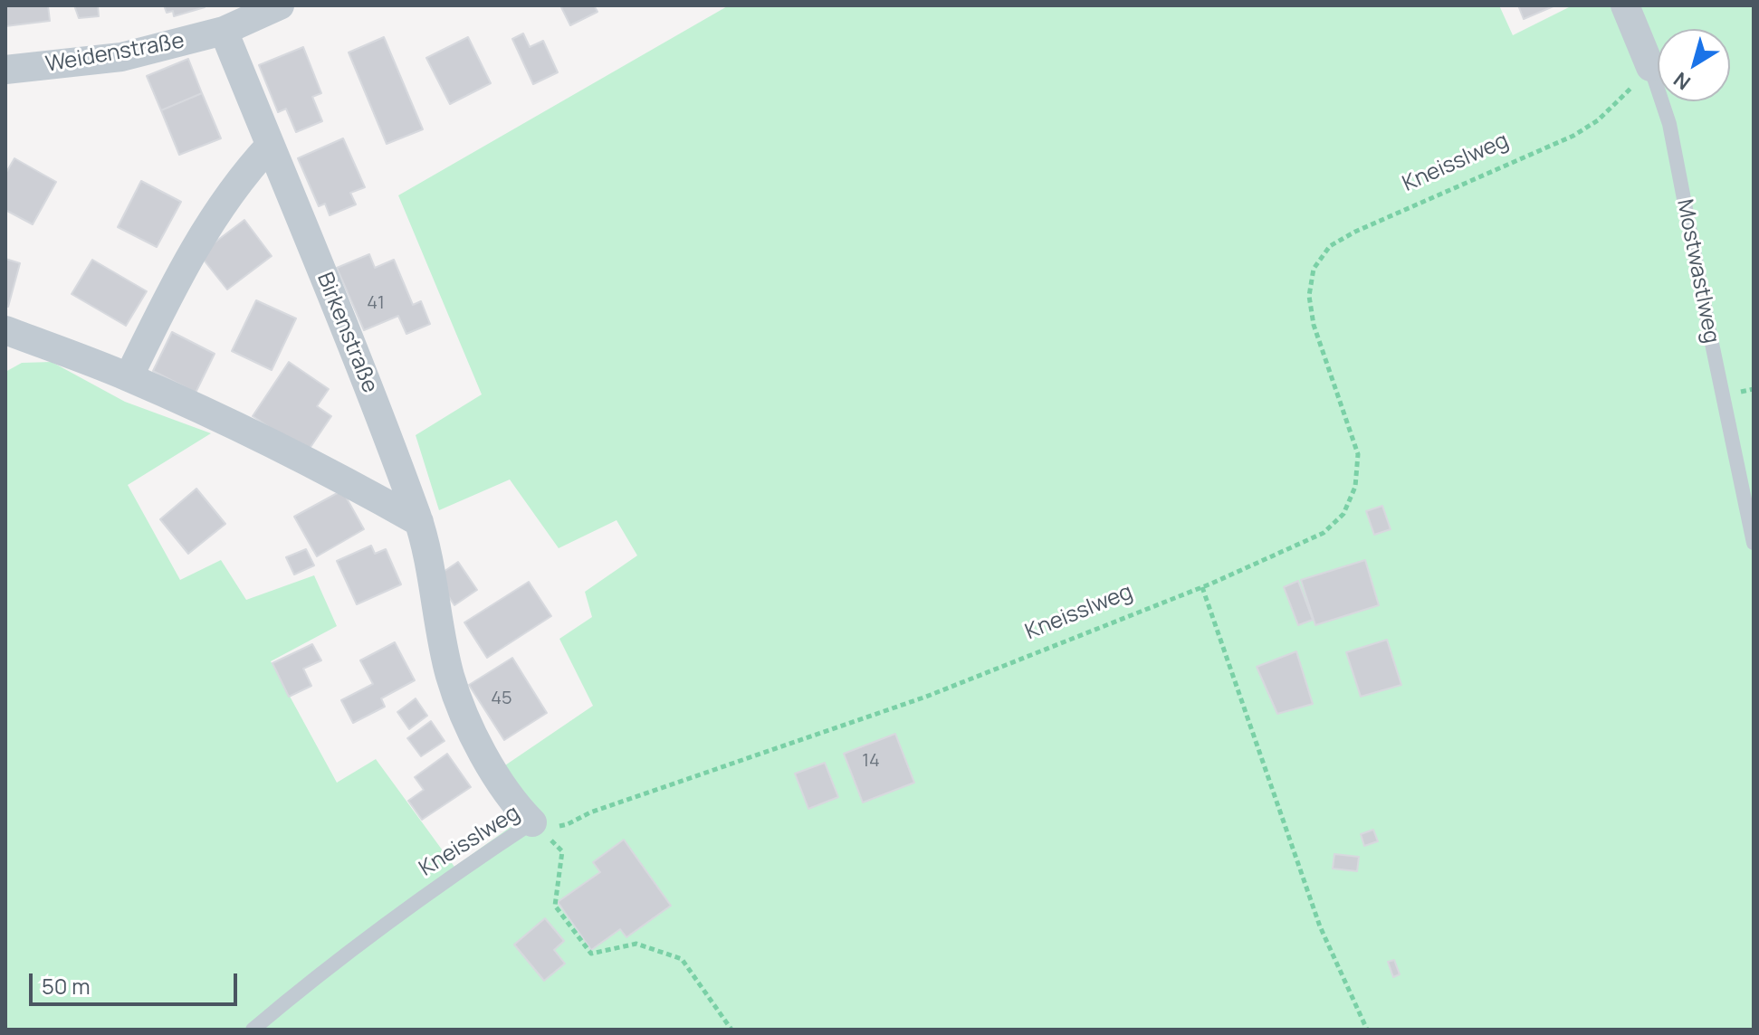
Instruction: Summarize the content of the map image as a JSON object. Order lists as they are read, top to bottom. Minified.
{"streets":{"street":["Weidenstraße","Mostwastlweg","Birkenstraße"],"lane":["Kneisslweg"]},"crossings":[["Weidenstraße","Birkenstraße"],["Kneisslweg","Mostwastlweg"],["Kneisslweg","Birkenstraße"]],"house_numbers":["41","45","14"],"scale_bar":"50 m","north":"bottom left"}
